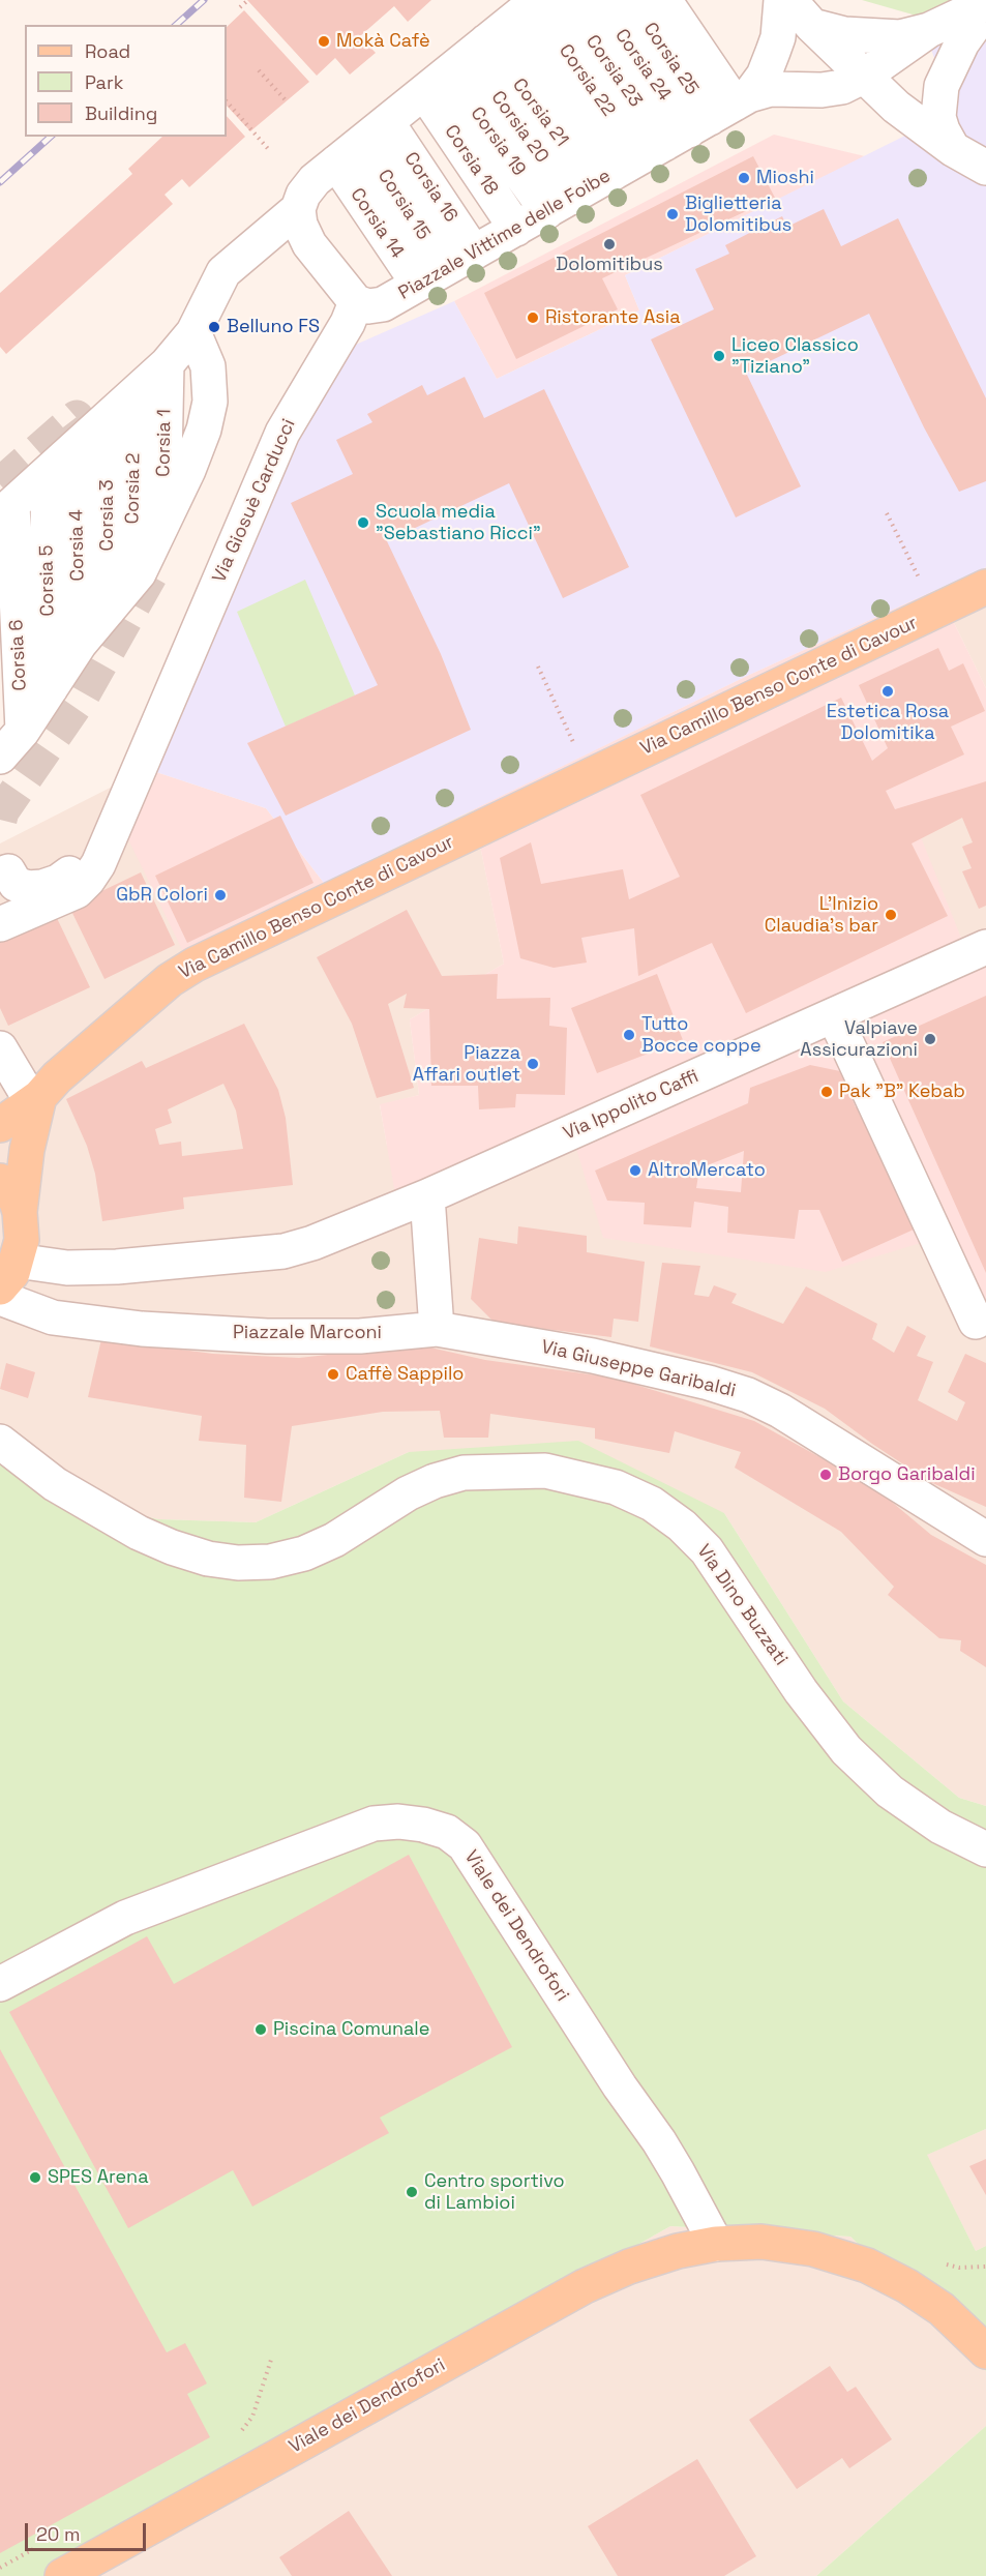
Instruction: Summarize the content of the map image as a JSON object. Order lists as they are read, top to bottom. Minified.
{"streets":{"main road":["Via Camillo Benso Conte di Cavour","Viale dei Dendrofori"],"street":["Corsia 25","Corsia 24","Corsia 23","Corsia 21","Corsia 19","Corsia 18","Corsia 15","Corsia 14","Piazzale Vittime delle Foibe","Corsia 1","Corsia 2","Via Giosuè Carducci","Corsia 3","Corsia 4","Corsia 5","Corsia 6","Via Ippolito Caffi","Piazzale Marconi","Via Giuseppe Garibaldi","Via Dino Buzzati"]},"crossings":[["Corsia 25","Corsia 24"],["Corsia 25","Corsia 23"],["Corsia 25","Corsia 21"],["Corsia 25","Corsia 19"],["Corsia 25","Piazzale Vittime delle Foibe"],["Corsia 24","Corsia 23"],["Corsia 24","Corsia 21"],["Corsia 24","Corsia 19"],["Corsia 24","Piazzale Vittime delle Foibe"],["Corsia 23","Corsia 21"],["Corsia 23","Corsia 19"],["Corsia 23","Piazzale Vittime delle Foibe"],["Corsia 21","Corsia 19"],["Corsia 21","Corsia 18"],["Corsia 21","Corsia 15"],["Corsia 21","Piazzale Vittime delle Foibe"],["Corsia 19","Corsia 18"],["Corsia 19","Corsia 15"],["Corsia 19","Piazzale Vittime delle Foibe"],["Corsia 18","Corsia 15"],["Corsia 18","Corsia 14"],["Corsia 18","Piazzale Vittime delle Foibe"],["Corsia 15","Corsia 14"],["Corsia 15","Piazzale Vittime delle Foibe"],["Corsia 14","Piazzale Vittime delle Foibe"],["Piazzale Vittime delle Foibe","Via Giosuè Carducci"],["Piazzale Marconi","Via Giuseppe Garibaldi"]],"places":["Mokà Cafè","Mioshi","Biglietteria Dolomitibus","Dolomitibus","Ristorante Asia","Belluno FS","Liceo Classico \"Tiziano\"","Scuola media \"Sebastiano Ricci\"","Estetica Rosa Dolomitika","GbR Colori","L'Inizio Claudia's bar","Tutto Bocce coppe","Valpiave Assicurazioni","Piazza Affari outlet","Pak \"B\" Kebab","AltroMercato","Caffè Sappilo","Borgo Garibaldi","Piscina Comunale","SPES Arena","Centro sportivo di Lambioi"],"legend":["Road","Park","Building"],"scale_bar":"20 m"}
